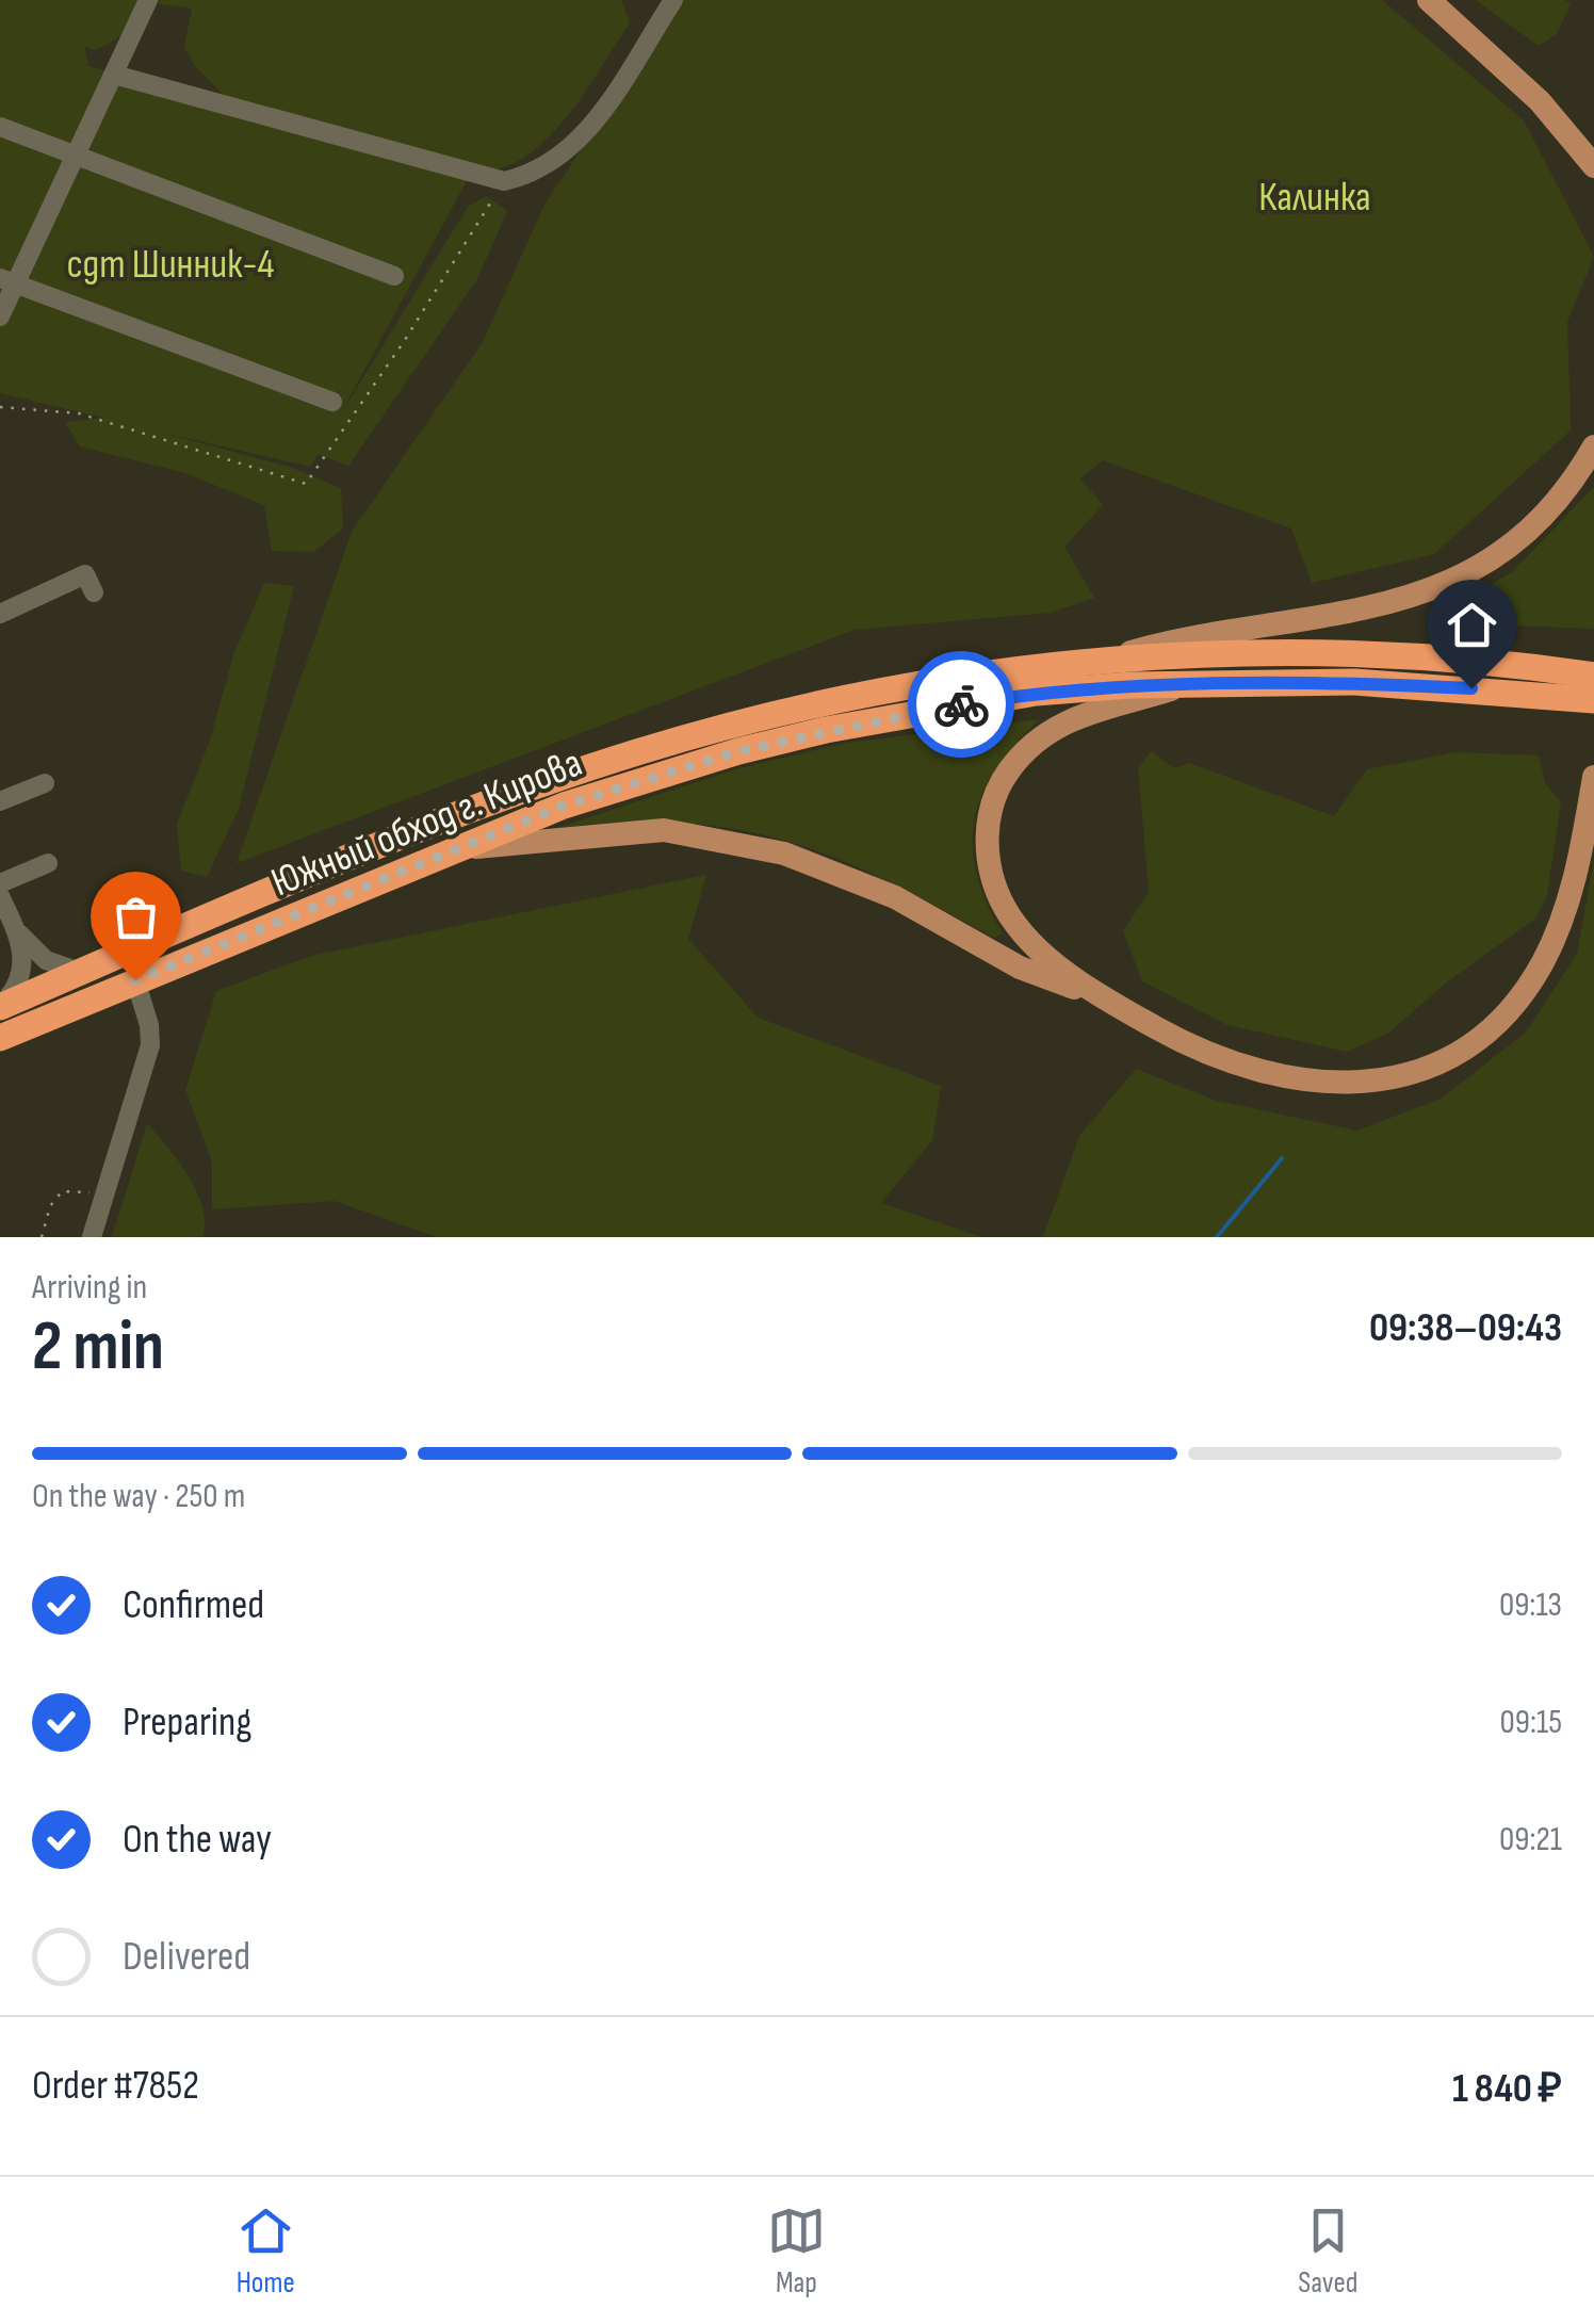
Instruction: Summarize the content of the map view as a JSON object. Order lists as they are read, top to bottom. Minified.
{"streets":{"highway":["Южный обход г. Кирова"]},"parks":["Калинка","сдт Шинник-4"],"page":{"heading":["2 min","Arriving in","09:38–09:43"],"panel":["Order #7852","1 840 ₽"],"bar":"On the way · 250 m","list":[["Confirmed","09:13"],["Preparing","09:15"],["On the way","09:21"],"Delivered"],"tabs":["Home","Map","Saved"]}}
